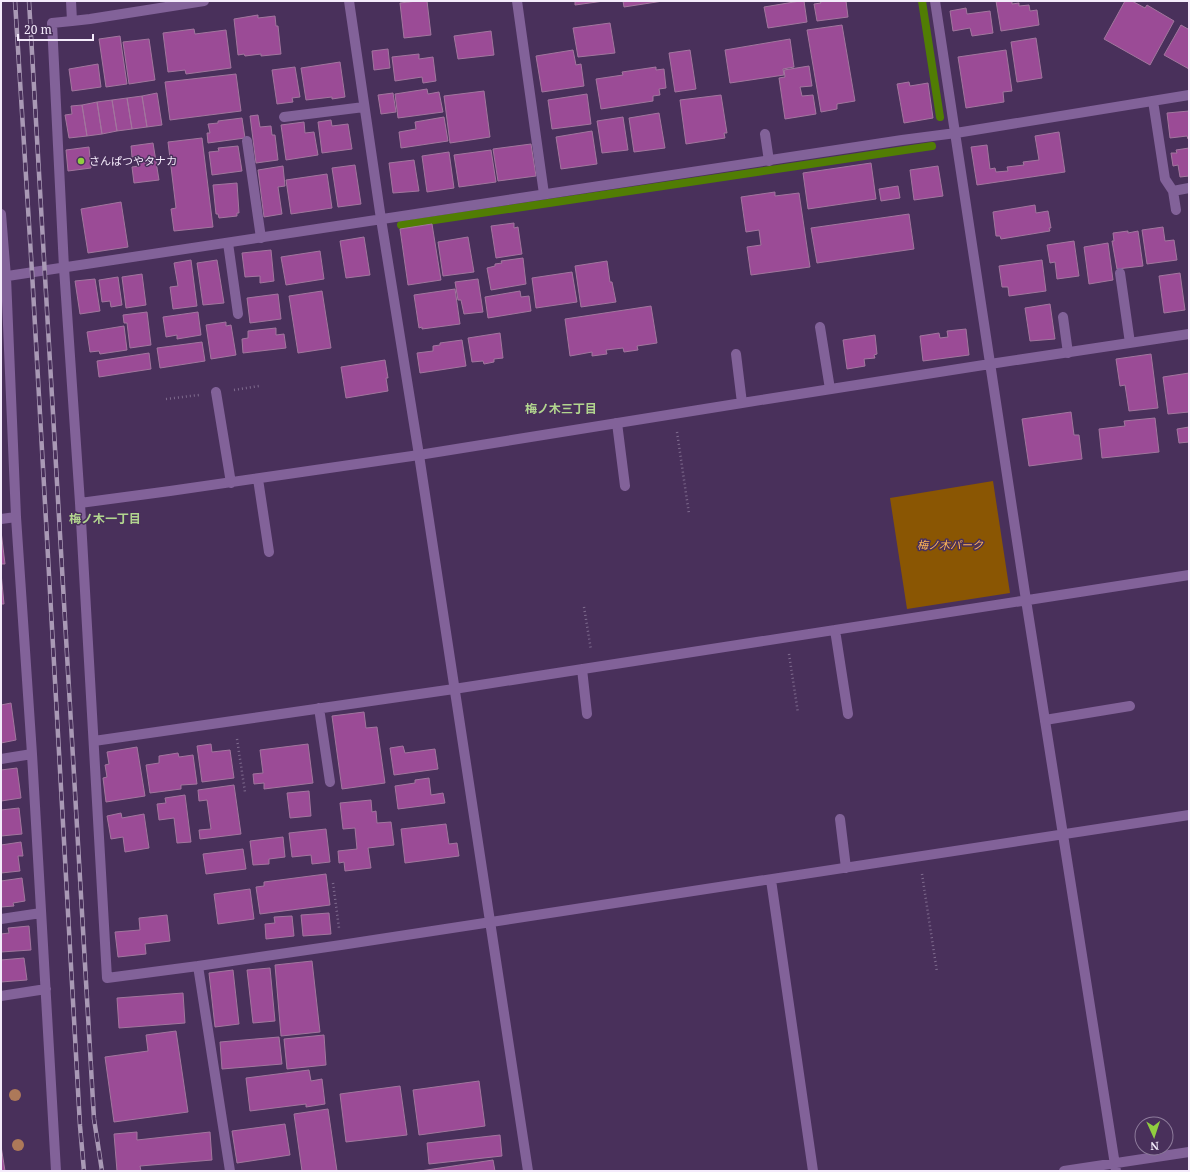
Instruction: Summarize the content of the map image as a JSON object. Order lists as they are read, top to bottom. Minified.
{"districts":["梅ノ木三丁目","梅ノ木一丁目"],"parks":["梅ノ木パーク"],"places":["さんぱつやタナカ"],"scale_bar":"20 m","north":"bottom"}
